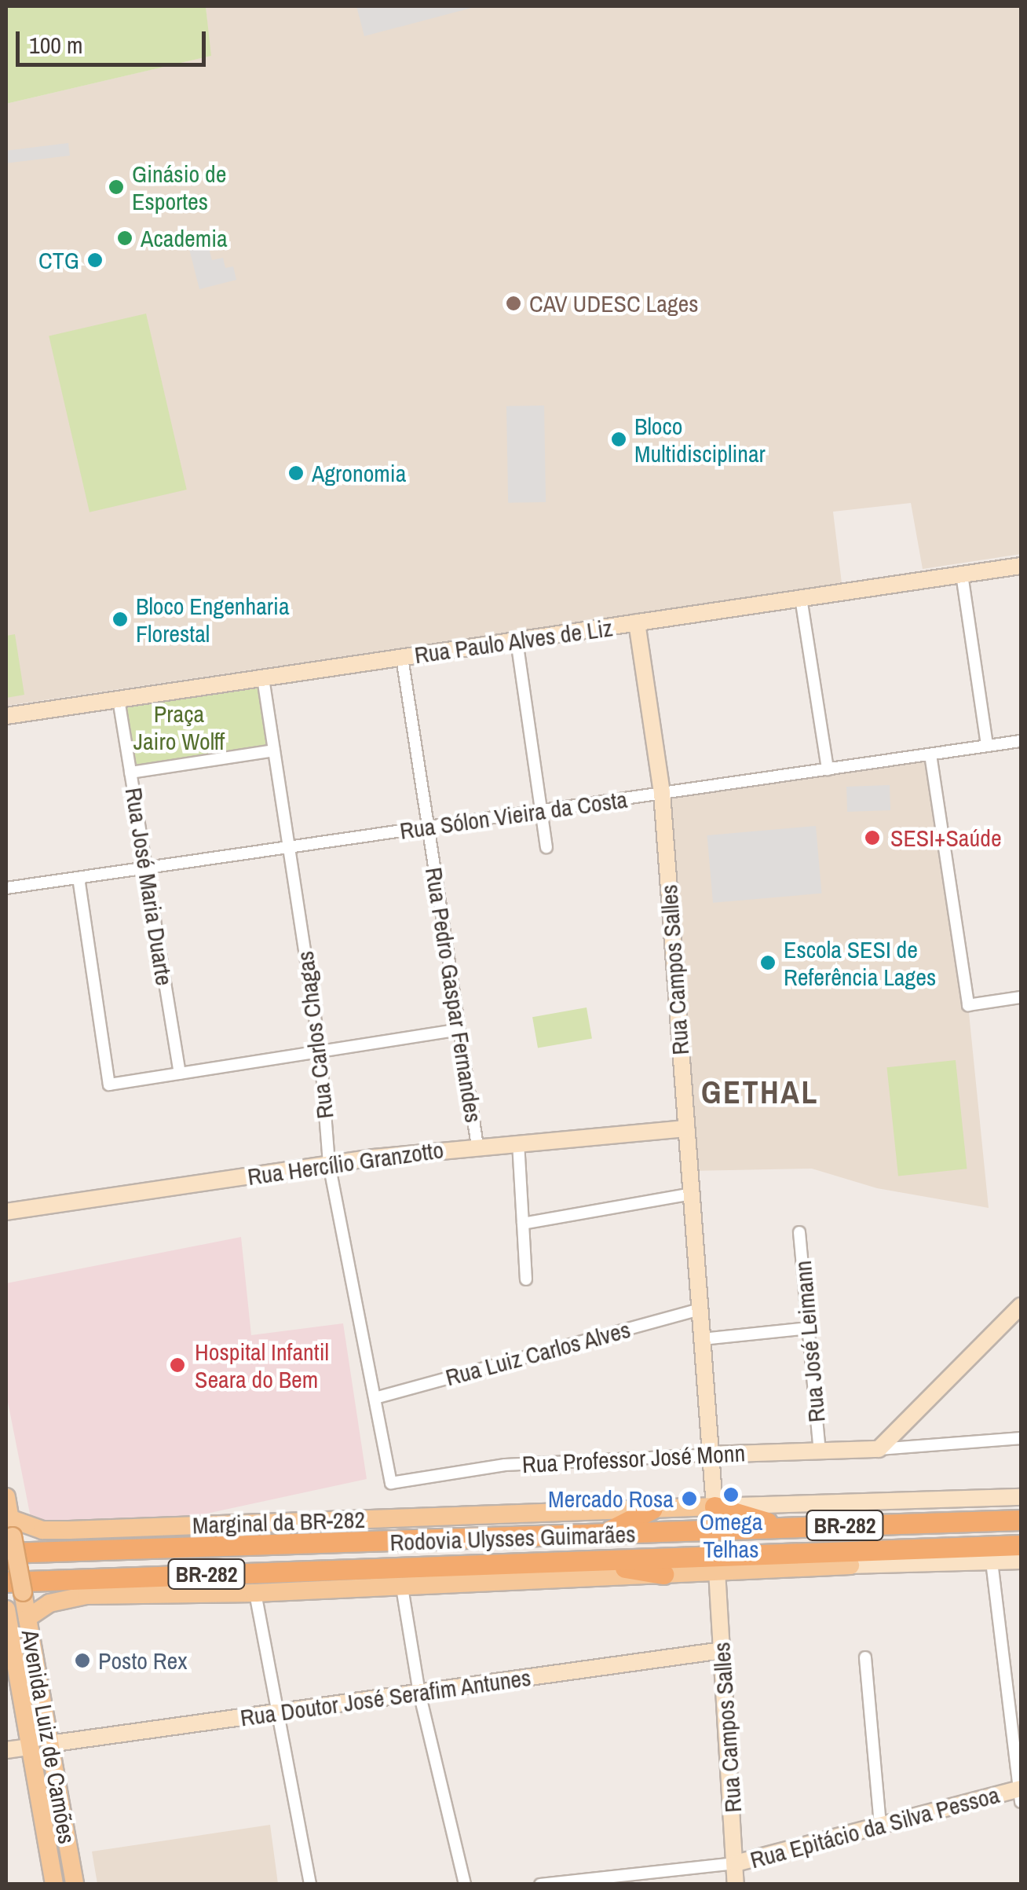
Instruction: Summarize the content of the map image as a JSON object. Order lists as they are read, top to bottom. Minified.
{"streets":{"highway":["BR-282","Rodovia Ulysses Guimarães"],"main road":["Marginal da BR-282","Avenida Luiz de Camões"],"street":["Rua Paulo Alves de Liz","Rua Sólon Vieira da Costa","Rua José Maria Duarte","Rua Campos Salles","Rua Pedro Gaspar Fernandes","Rua Carlos Chagas","Rua Hercílio Granzotto","Rua José Leimann","Rua Luiz Carlos Alves","Rua Professor José Monn","Rua Doutor José Serafim Antunes","Rua Epitácio da Silva Pessoa"]},"crossings":[["Rua Paulo Alves de Liz","Rua José Maria Duarte"],["Rua Paulo Alves de Liz","Rua Campos Salles"],["Rua Paulo Alves de Liz","Rua Pedro Gaspar Fernandes"],["Rua Paulo Alves de Liz","Rua Carlos Chagas"],["Rua Sólon Vieira da Costa","Rua José Maria Duarte"],["Rua Sólon Vieira da Costa","Rua Campos Salles"],["Rua Sólon Vieira da Costa","Rua Pedro Gaspar Fernandes"],["Rua Sólon Vieira da Costa","Rua Carlos Chagas"],["Rua Campos Salles","Rua Hercílio Granzotto"],["Rua Campos Salles","Rua Luiz Carlos Alves"],["Rua Campos Salles","Rua Professor José Monn"],["Rua Campos Salles","Marginal da BR-282"],["Rua Campos Salles","Rua Doutor José Serafim Antunes"],["Rua Campos Salles","Rua Epitácio da Silva Pessoa"],["Rua Pedro Gaspar Fernandes","Rua Hercílio Granzotto"],["Rua Carlos Chagas","Rua Hercílio Granzotto"],["Rua Carlos Chagas","Rua Luiz Carlos Alves"],["Rua Carlos Chagas","Rua Professor José Monn"],["Rua José Leimann","Rua Professor José Monn"],["Marginal da BR-282","Rodovia Ulysses Guimarães"],["Marginal da BR-282","Avenida Luiz de Camões"],["Rodovia Ulysses Guimarães","Avenida Luiz de Camões"],["Rua Doutor José Serafim Antunes","Avenida Luiz de Camões"]],"districts":["GETHAL"],"parks":["Praça Jairo Wolff"],"places":["Ginásio de Esportes","Academia","CTG","CAV UDESC Lages","Bloco Multidisciplinar","Agronomia","Bloco Engenharia Florestal","SESI+Saúde","Escola SESI de Referência Lages","Hospital Infantil Seara do Bem","Omega Telhas","Mercado Rosa","Posto Rex"],"scale_bar":"100 m"}
